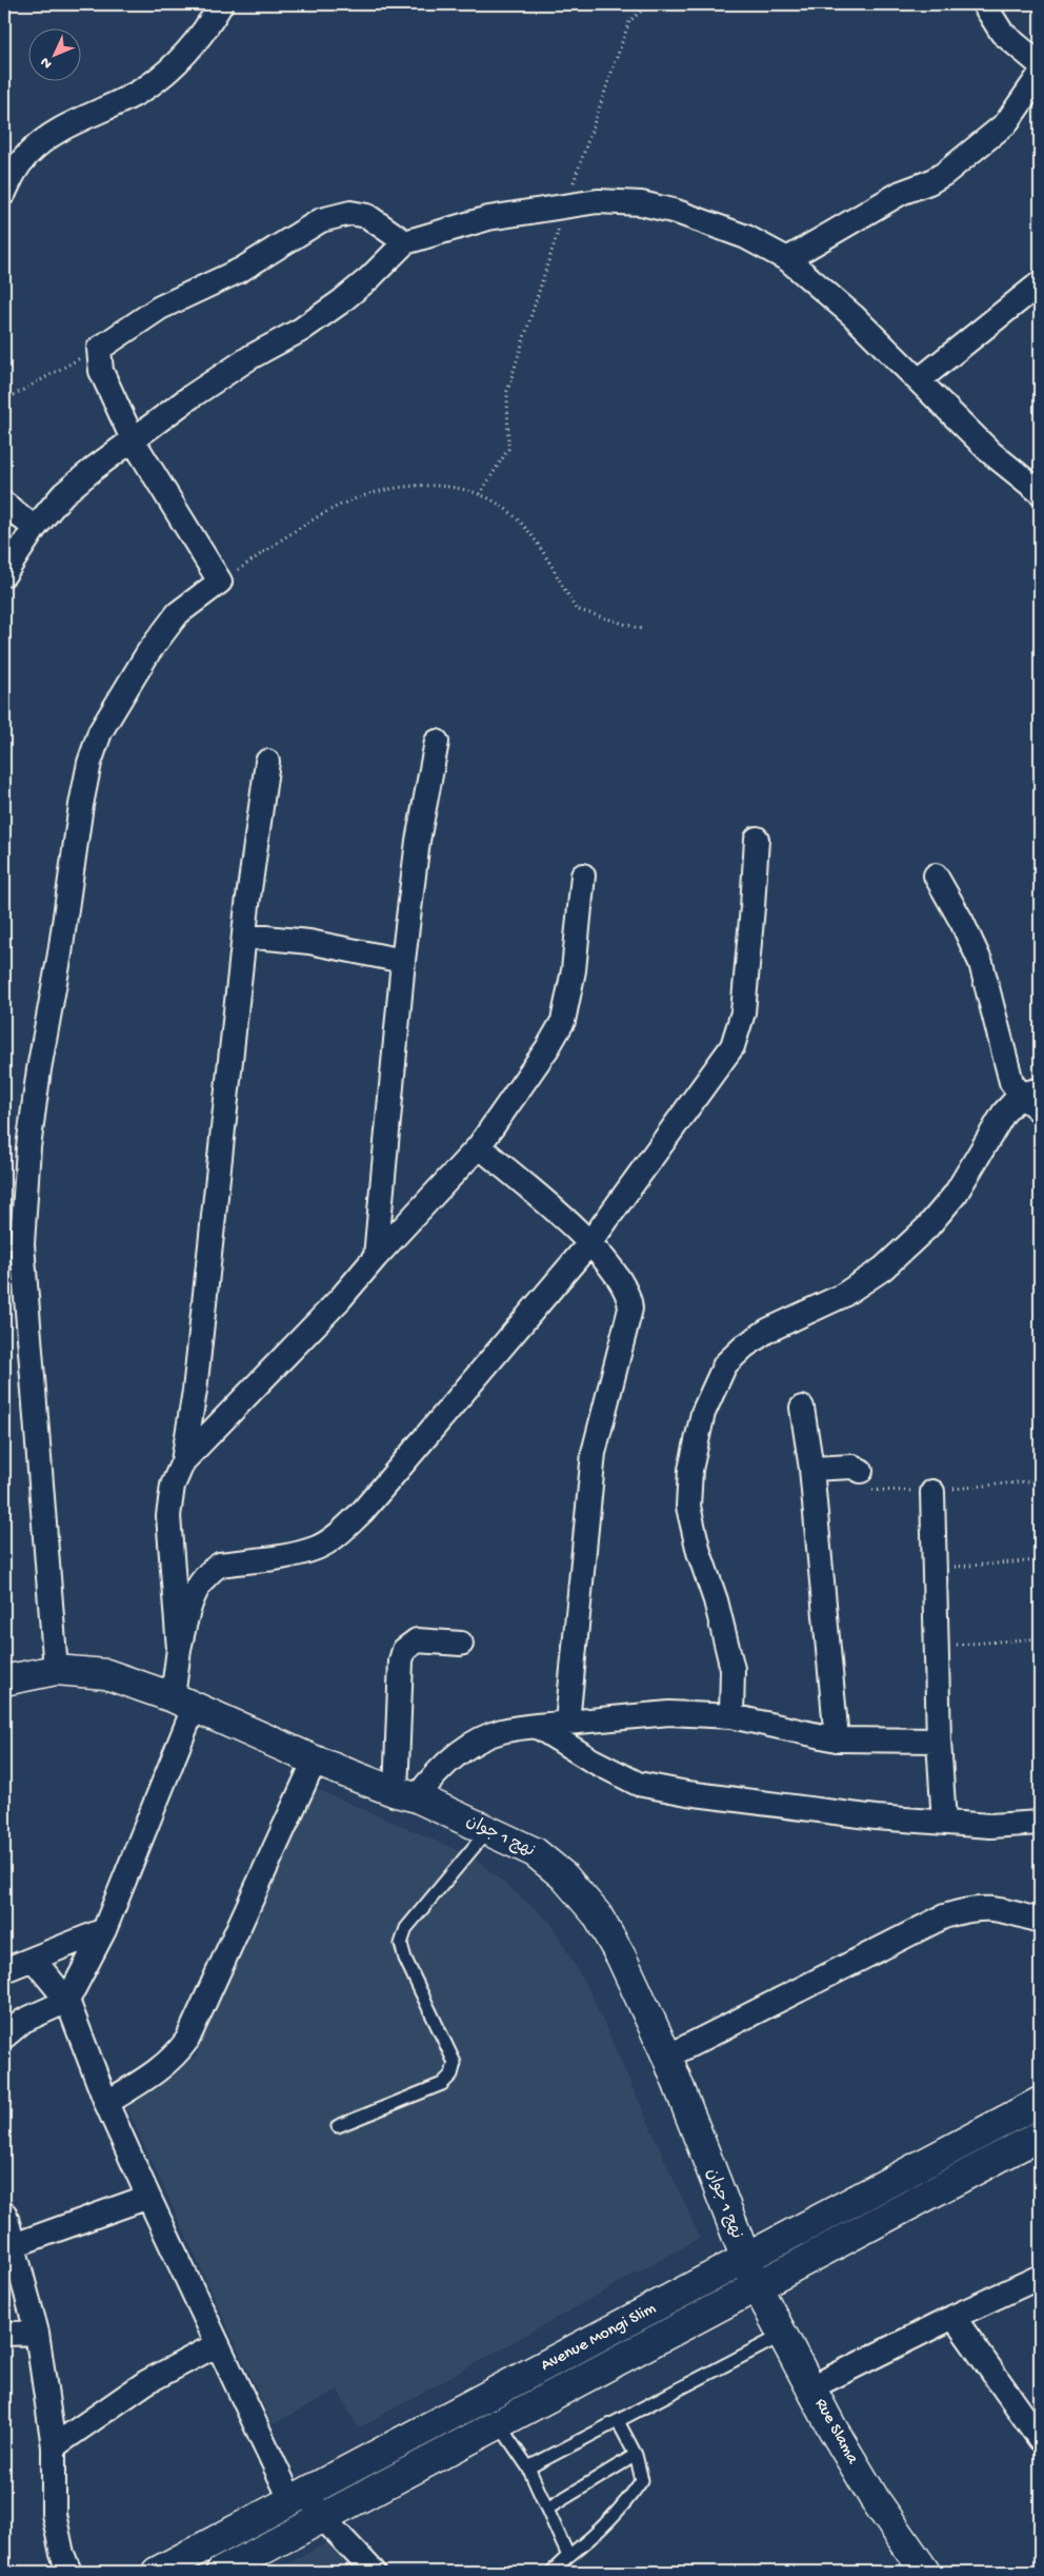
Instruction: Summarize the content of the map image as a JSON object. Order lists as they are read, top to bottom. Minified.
{"streets":{"main road":["نهج 1 جوان","Avenue Mongi Slim","Rue Slama"]},"crossings":[["نهج 1 جوان","Avenue Mongi Slim"],["نهج 1 جوان","Rue Slama"],["Avenue Mongi Slim","Rue Slama"]],"north":"bottom left"}
